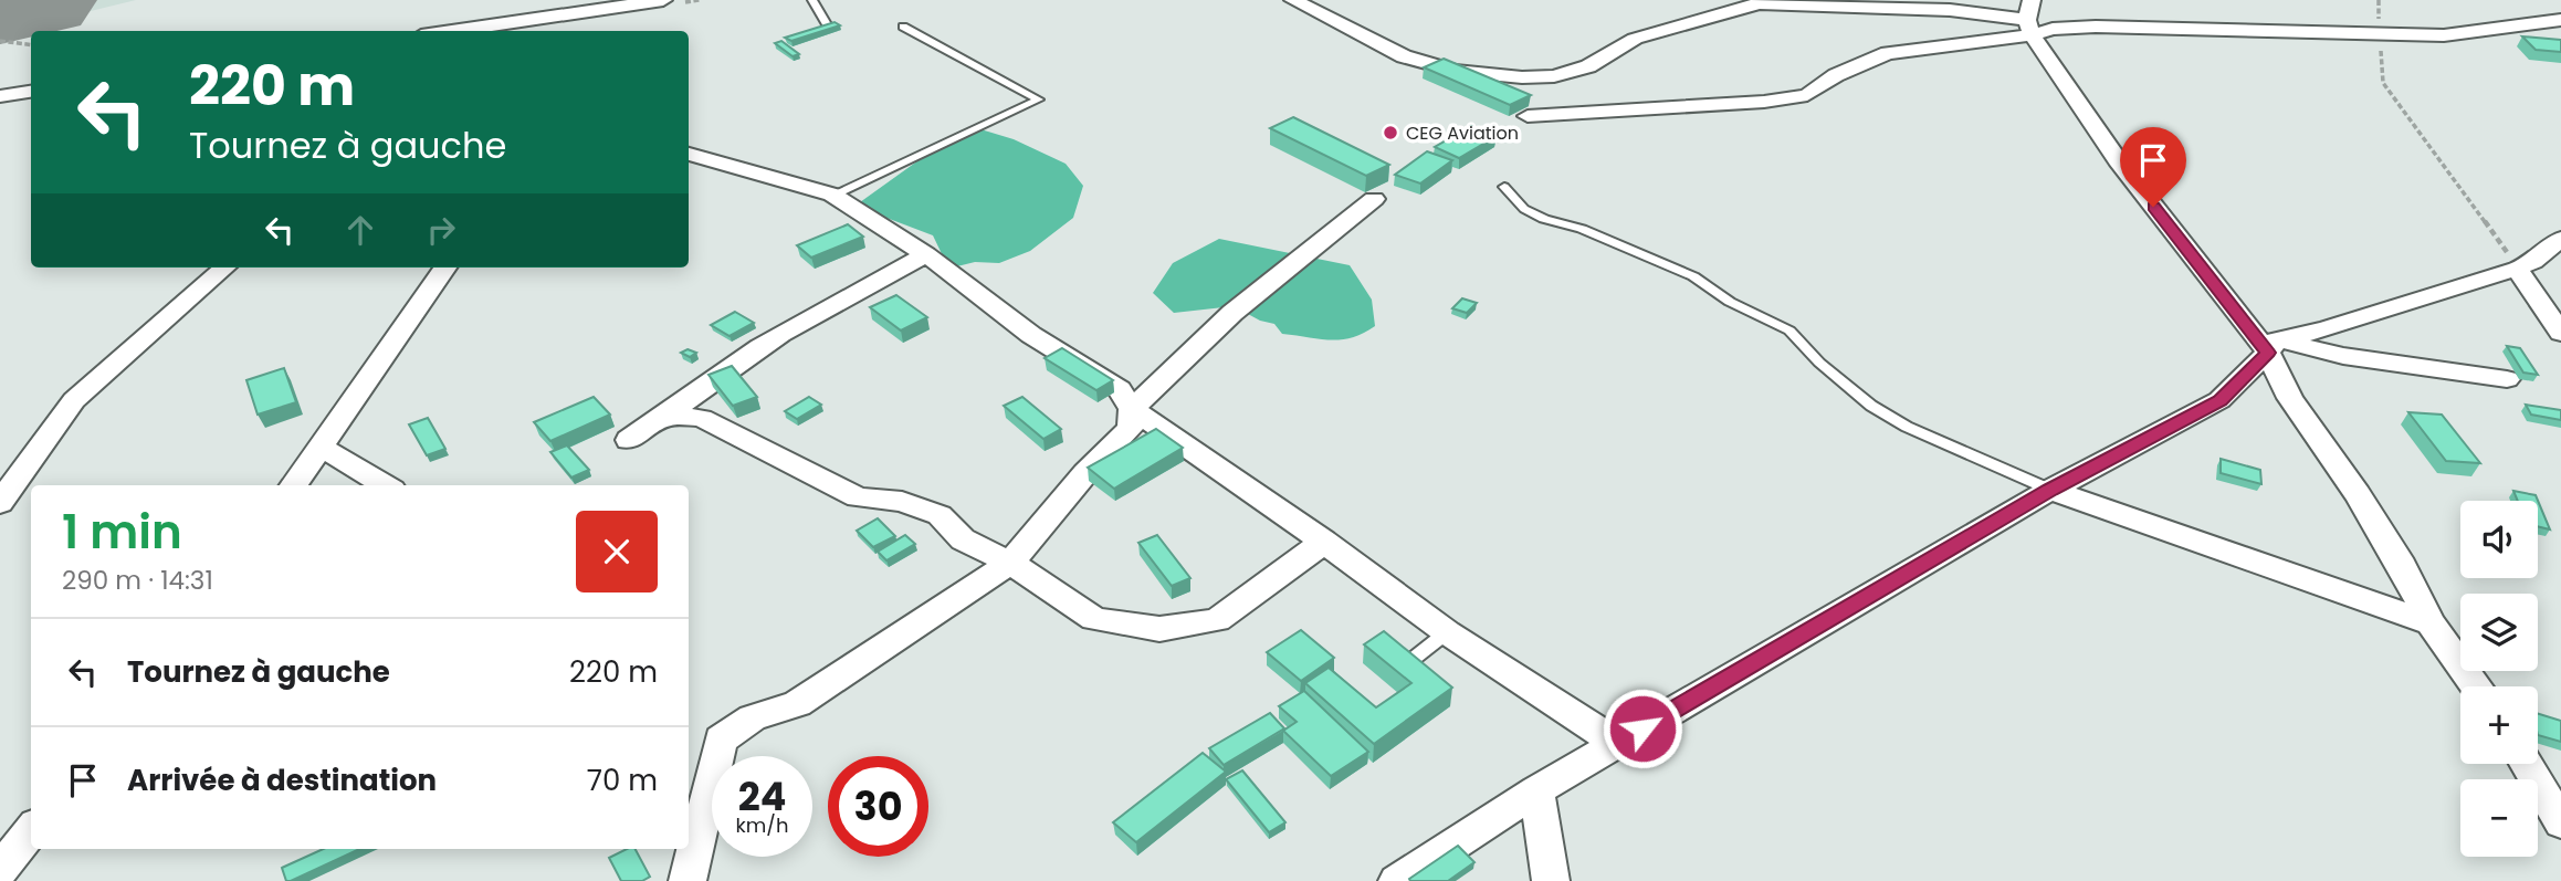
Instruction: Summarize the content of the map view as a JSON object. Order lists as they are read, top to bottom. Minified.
{"places":["CEG Aviation"],"page":{"turn":["220 m","Tournez à gauche"],"heading":["1 min","290 m · 14:31"],"map_buttons":["+","−"],"list":[{"name":"Tournez à gauche","value":"220 m"},{"name":"Arrivée à destination","value":"70 m"}],"speed":"24 km/h","limit":"30"}}
